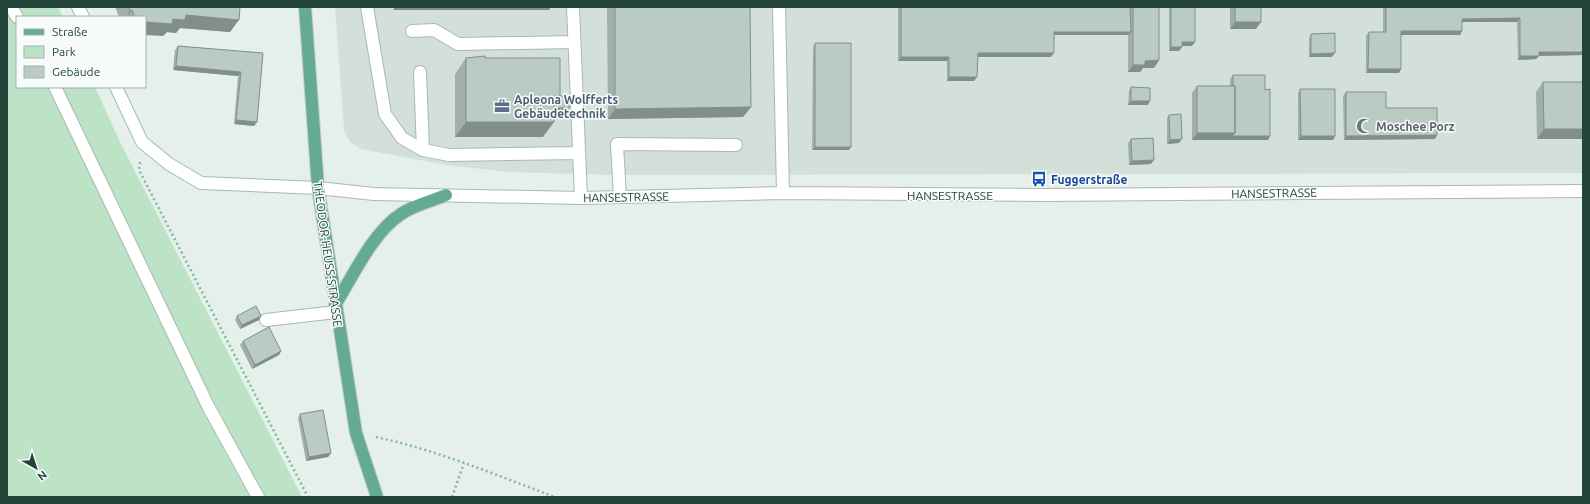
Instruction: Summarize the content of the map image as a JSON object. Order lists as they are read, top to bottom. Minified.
{"streets":{"main road":["THEODOR-HEUSS-STRASSE"],"street":["HANSESTRASSE"]},"crossings":[["HANSESTRASSE","THEODOR-HEUSS-STRASSE"]],"places":{"office":["Apleona Wolfferts Gebäudetechnik"],"mosque":["Moschee Porz"],"bus stop":["Fuggerstraße"]},"legend":["Straße","Park","Gebäude"],"north":"bottom right"}
